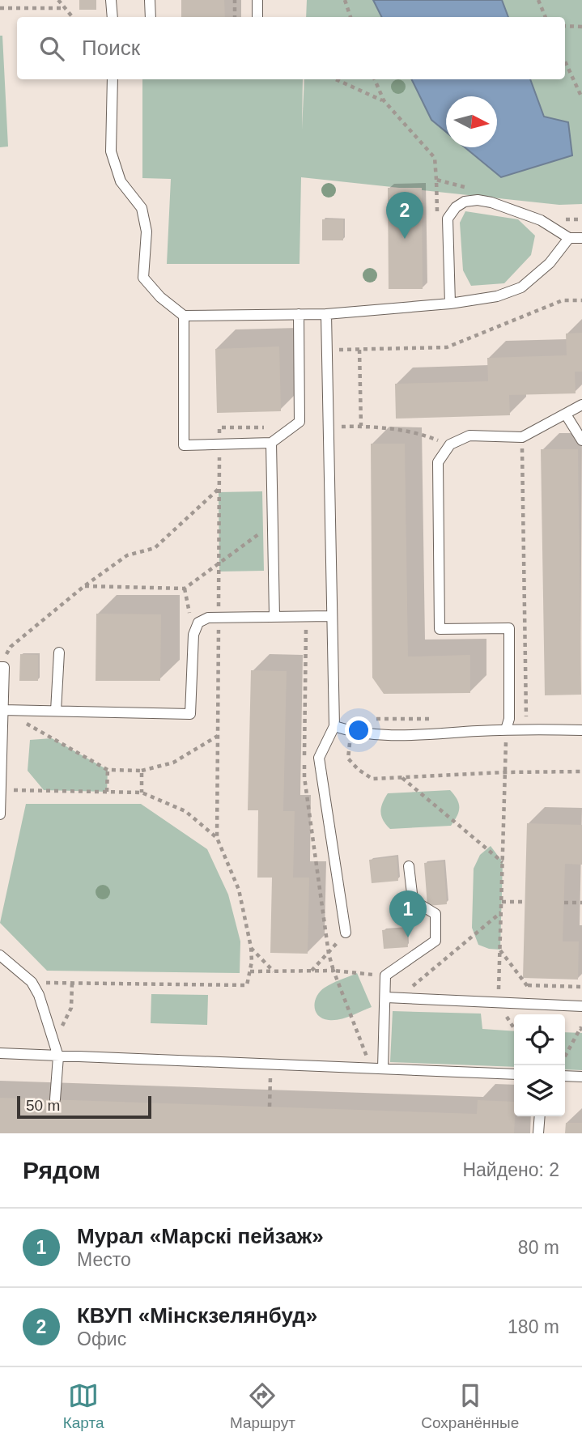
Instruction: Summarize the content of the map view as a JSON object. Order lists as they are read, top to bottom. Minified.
{"scale_bar":"50 m","north":"right","page":{"search":"Поиск","pins":["2","1"],"scale":"50 m","heading":["Рядом","Найдено: 2"],"list":[{"mark":"1","name":"Мурал «Марскі пейзаж»","note":"Место","value":"80 m"},{"mark":"2","name":"КВУП «Мінскзелянбуд»","note":"Офис","value":"180 m"}],"nav":["Карта","Маршрут","Сохранённые"]}}
